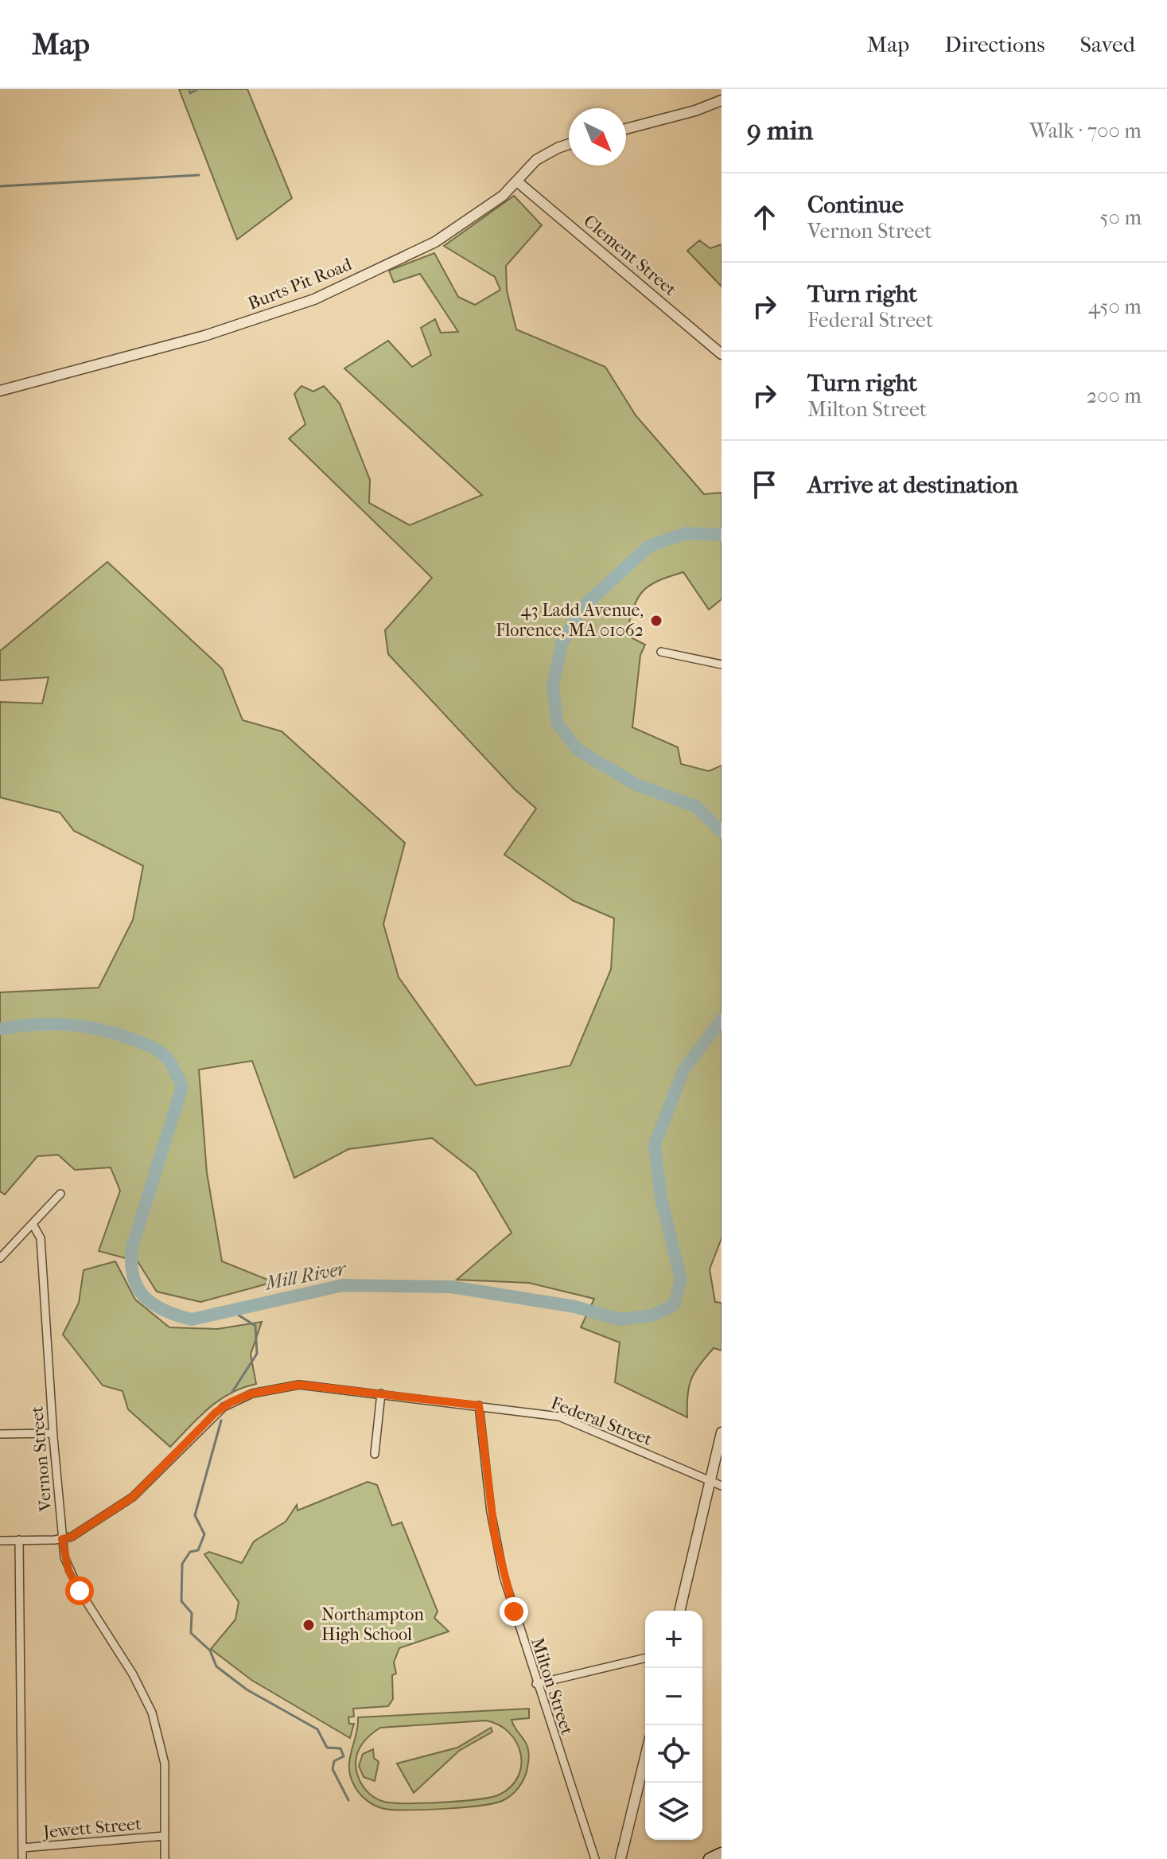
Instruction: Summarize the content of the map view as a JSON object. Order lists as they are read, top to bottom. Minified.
{"streets":{"street":["Clement Street","Burts Pit Road","Federal Street","Vernon Street","Milton Street","Jewett Street"]},"crossings":[["Clement Street","Burts Pit Road"],["Federal Street","Vernon Street"],["Federal Street","Milton Street"],["Vernon Street","Jewett Street"]],"water":["Mill River"],"places":["43 Ladd Avenue, Florence, MA 01062","Northampton High School"],"north":"bottom right","page":{"header":"Map","nav":["Map","Directions","Saved"],"heading":["9 min","Walk · 700 m"],"list":[["Continue","Vernon Street","50 m"],["Turn right","Federal Street","450 m"],["Turn right","Milton Street","200 m"],"Arrive at destination"],"map_buttons":["+","−"]}}
